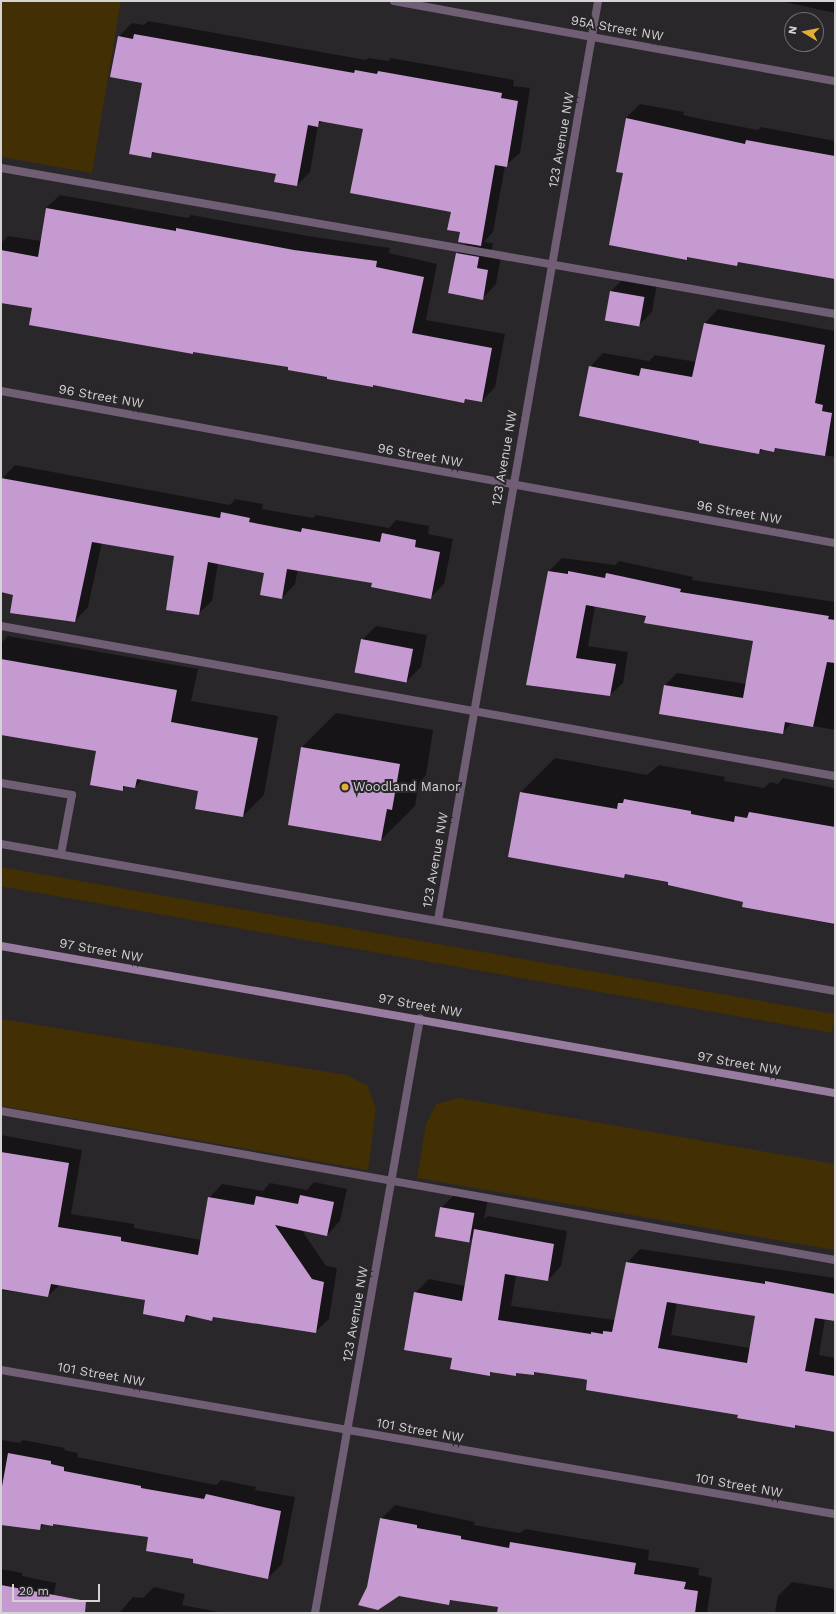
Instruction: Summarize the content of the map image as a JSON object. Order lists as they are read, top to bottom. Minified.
{"streets":{"main road":["97 Street NW"],"street":["95A Street NW","123 Avenue NW","96 Street NW","101 Street NW"]},"crossings":[["95A Street NW","123 Avenue NW"],["123 Avenue NW","96 Street NW"],["123 Avenue NW","97 Street NW"],["123 Avenue NW","101 Street NW"]],"places":["Woodland Manor"],"scale_bar":"20 m","north":"left"}
